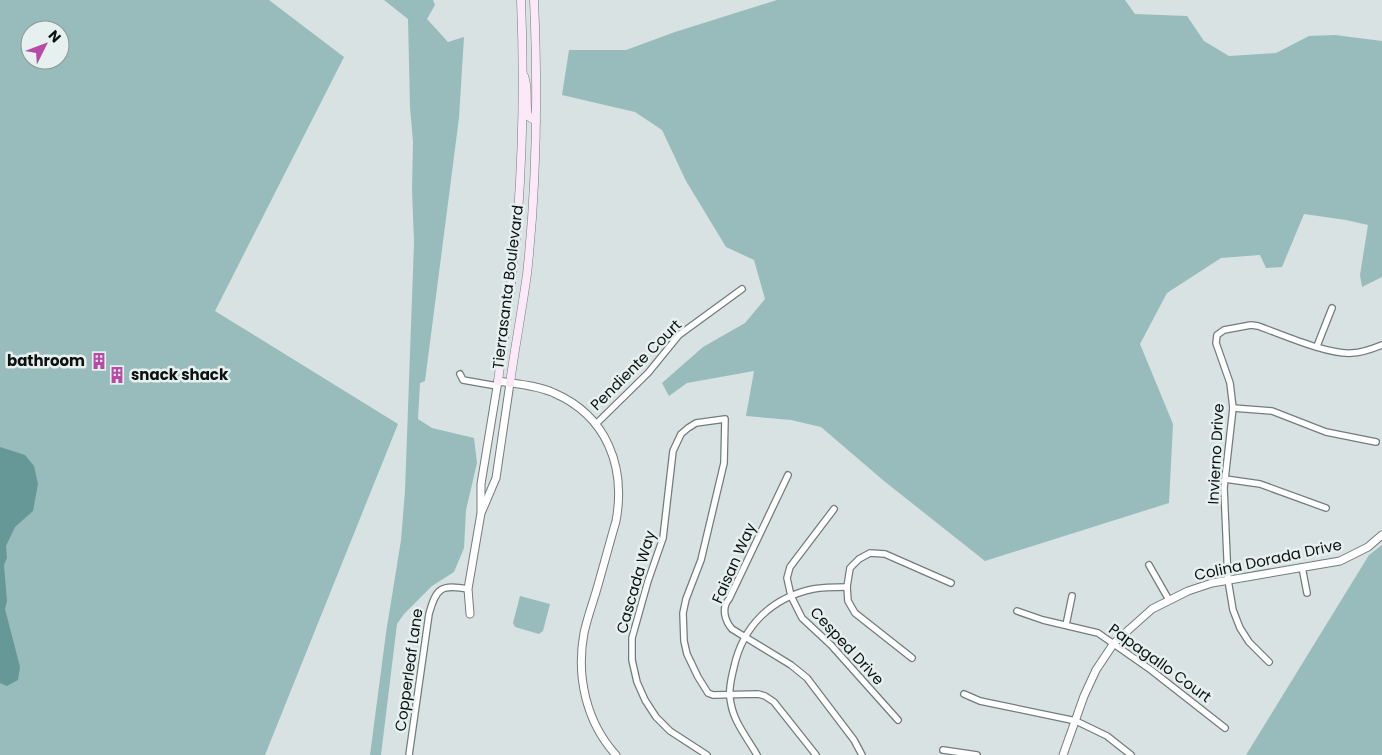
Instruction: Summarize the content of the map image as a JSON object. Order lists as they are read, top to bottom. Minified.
{"streets":{"main road":["Tierrasanta Boulevard"],"street":["Pendiente Court","Invierno Drive","Colina Dorada Drive","Faisan Way","Cascada Way","Cesped Drive","Papagallo Court","Copperleaf Lane"]},"crossings":[["Tierrasanta Boulevard","Copperleaf Lane"],["Invierno Drive","Colina Dorada Drive"],["Colina Dorada Drive","Papagallo Court"]],"places":{"building":["bathroom","snack shack"]},"north":"top right"}
